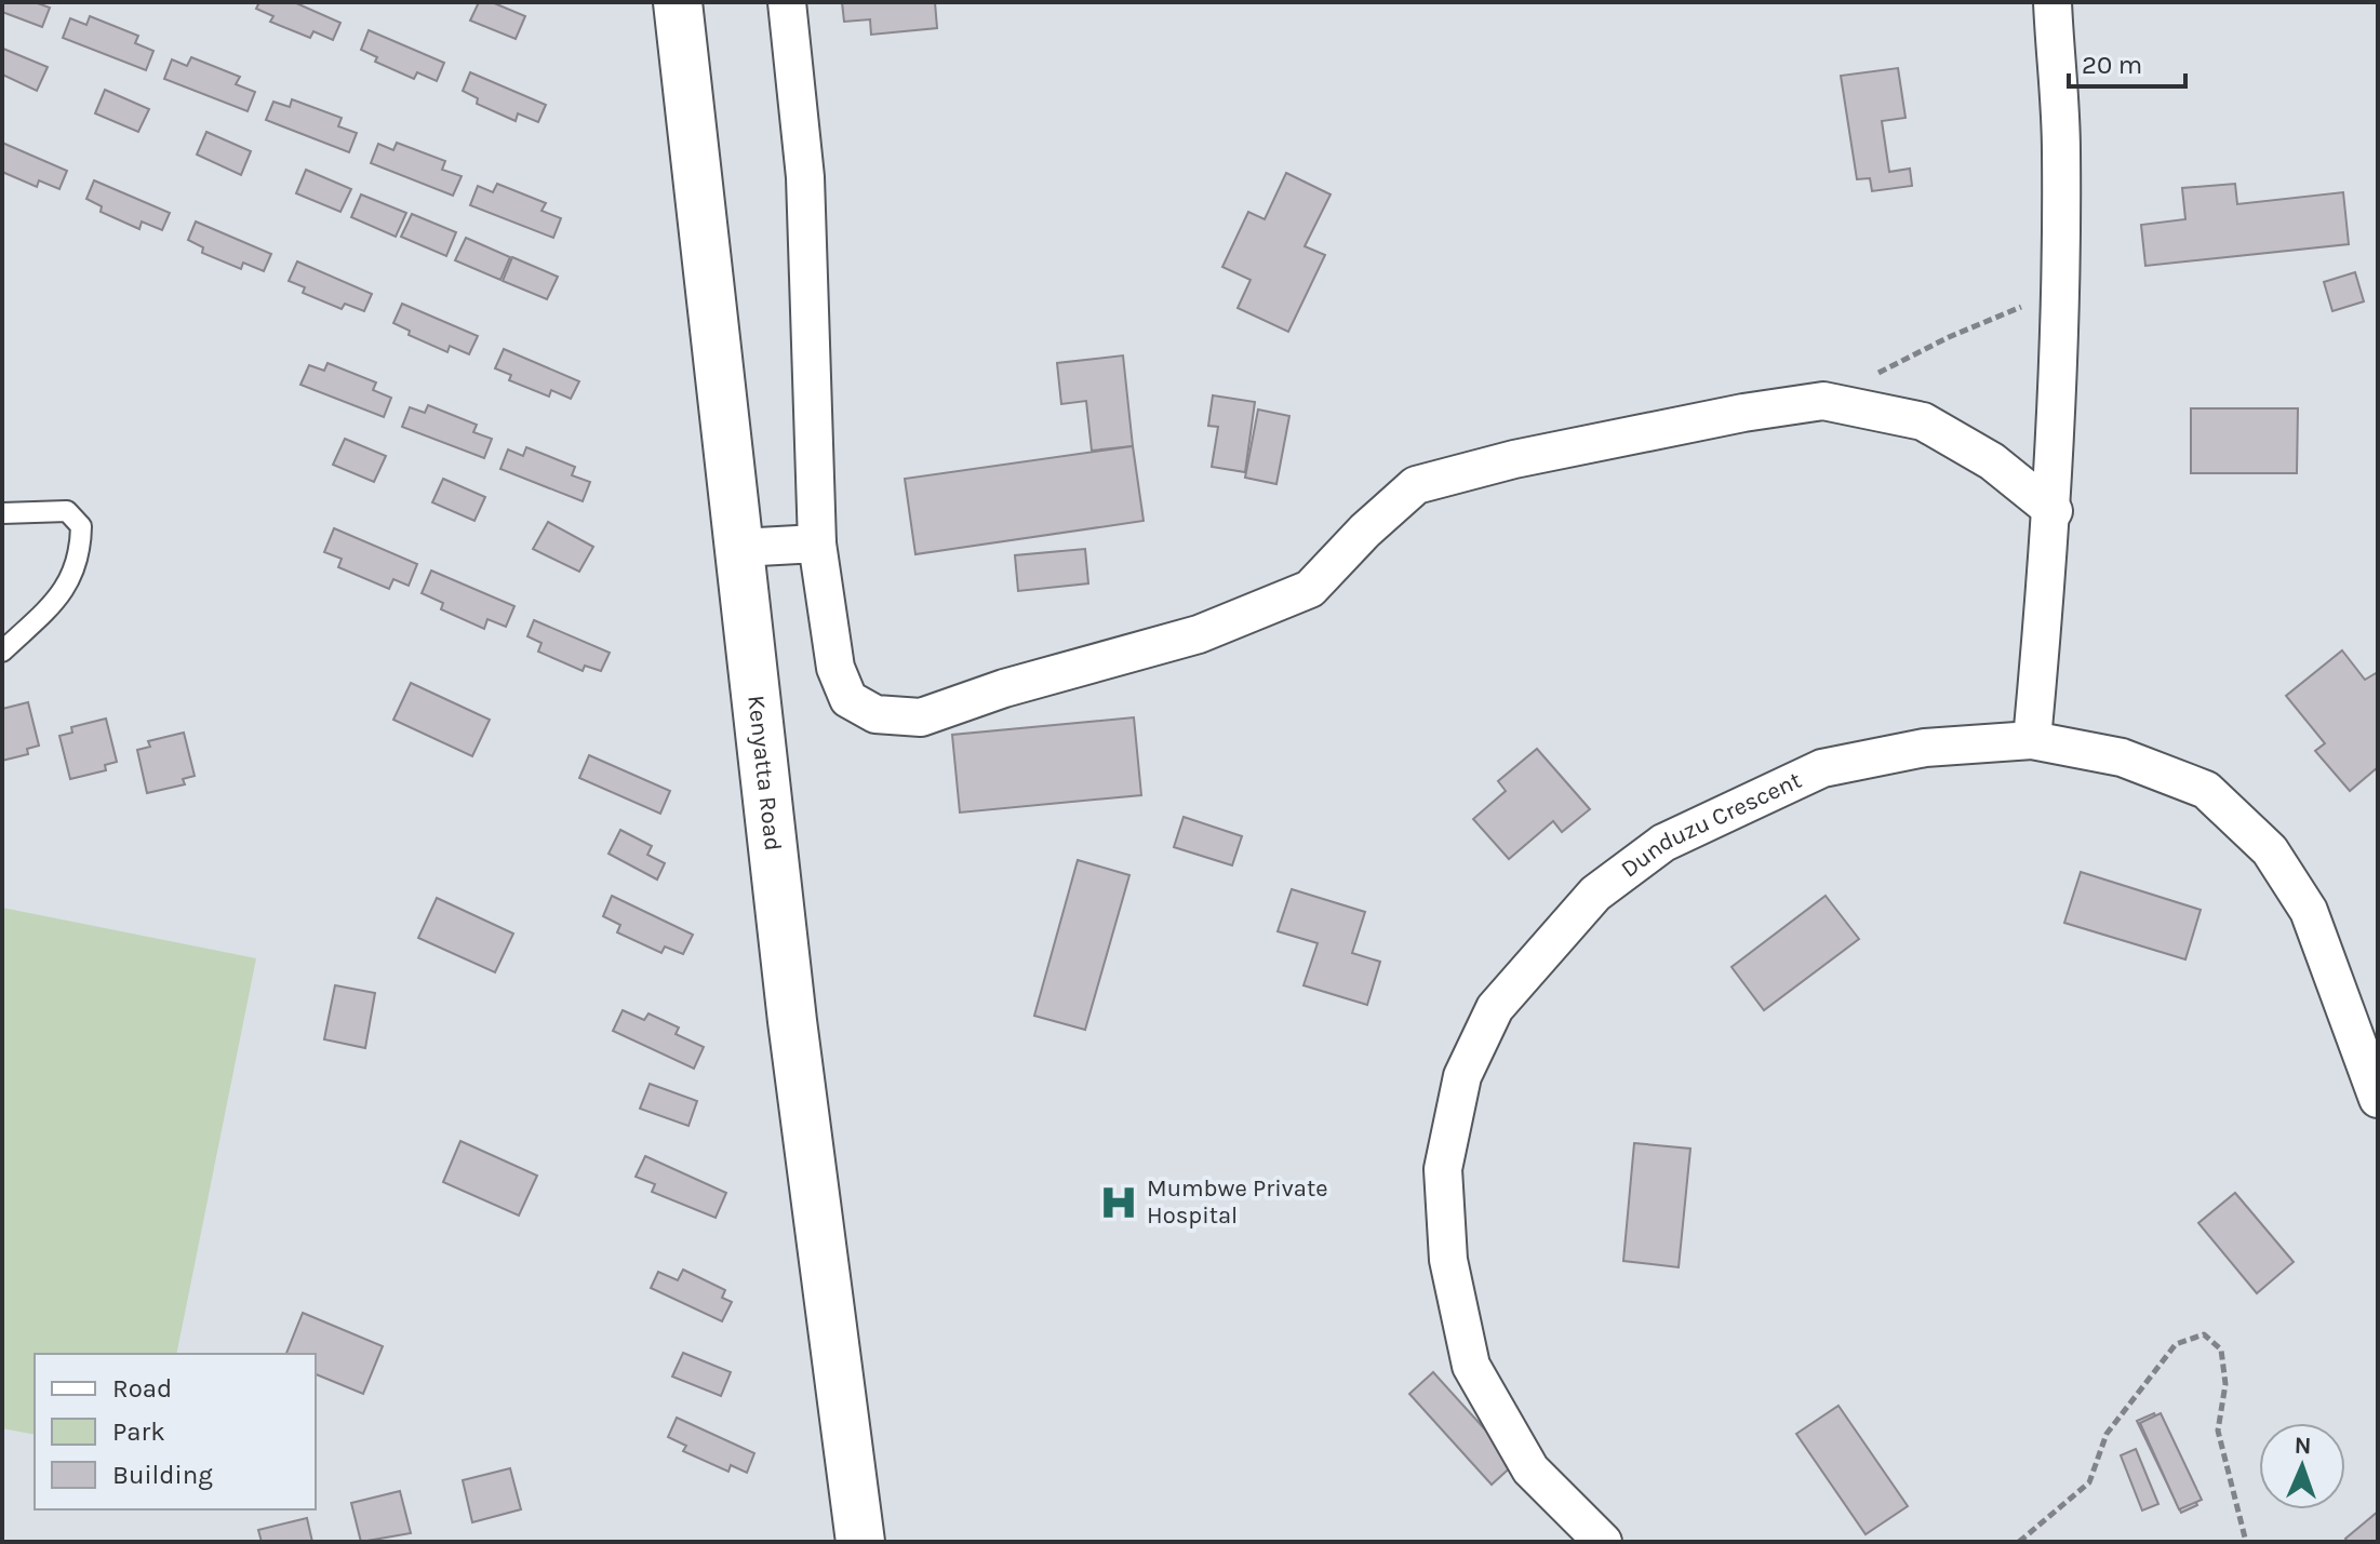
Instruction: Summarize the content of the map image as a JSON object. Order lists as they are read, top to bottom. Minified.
{"streets":{"street":["Kenyatta Road","Dunduzu Crescent"]},"places":{"hospital":["Mumbwe Private Hospital"]},"legend":["Road","Park","Building"],"scale_bar":"20 m","north":"top"}
